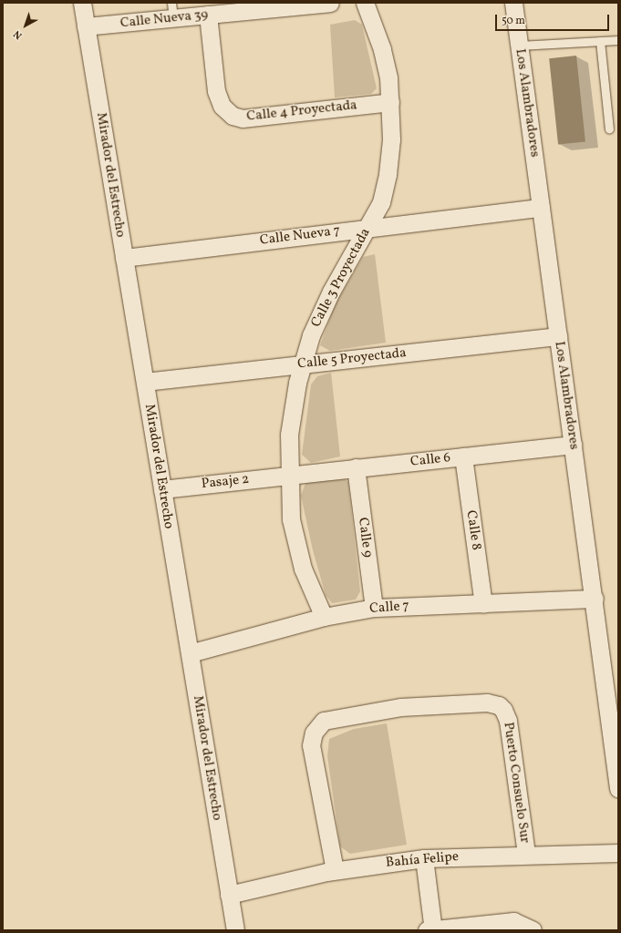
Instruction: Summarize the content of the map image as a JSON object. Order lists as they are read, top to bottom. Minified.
{"streets":{"street":["Calle Nueva 39","Los Alambradores","Calle 4 Proyectada","Mirador del Estrecho","Calle Nueva 7","Calle 3 Proyectada","Calle 5 Proyectada","Calle 6","Pasaje 2","Calle 8","Calle 9","Calle 7","Puerto Consuelo Sur","Bahía Felipe"]},"crossings":[["Calle Nueva 39","Calle 4 Proyectada"],["Calle Nueva 39","Mirador del Estrecho"],["Los Alambradores","Calle Nueva 7"],["Los Alambradores","Calle 5 Proyectada"],["Los Alambradores","Calle 6"],["Los Alambradores","Calle 7"],["Calle 4 Proyectada","Calle 3 Proyectada"],["Mirador del Estrecho","Calle Nueva 7"],["Mirador del Estrecho","Calle 5 Proyectada"],["Mirador del Estrecho","Pasaje 2"],["Mirador del Estrecho","Calle 7"],["Mirador del Estrecho","Bahía Felipe"],["Calle Nueva 7","Calle 3 Proyectada"],["Calle 3 Proyectada","Calle 5 Proyectada"],["Calle 3 Proyectada","Calle 6"],["Calle 3 Proyectada","Pasaje 2"],["Calle 3 Proyectada","Calle 7"],["Calle 6","Pasaje 2"],["Calle 6","Calle 8"],["Calle 6","Calle 9"],["Calle 8","Calle 7"],["Calle 9","Calle 7"],["Puerto Consuelo Sur","Bahía Felipe"]],"scale_bar":"50 m","north":"bottom left"}
